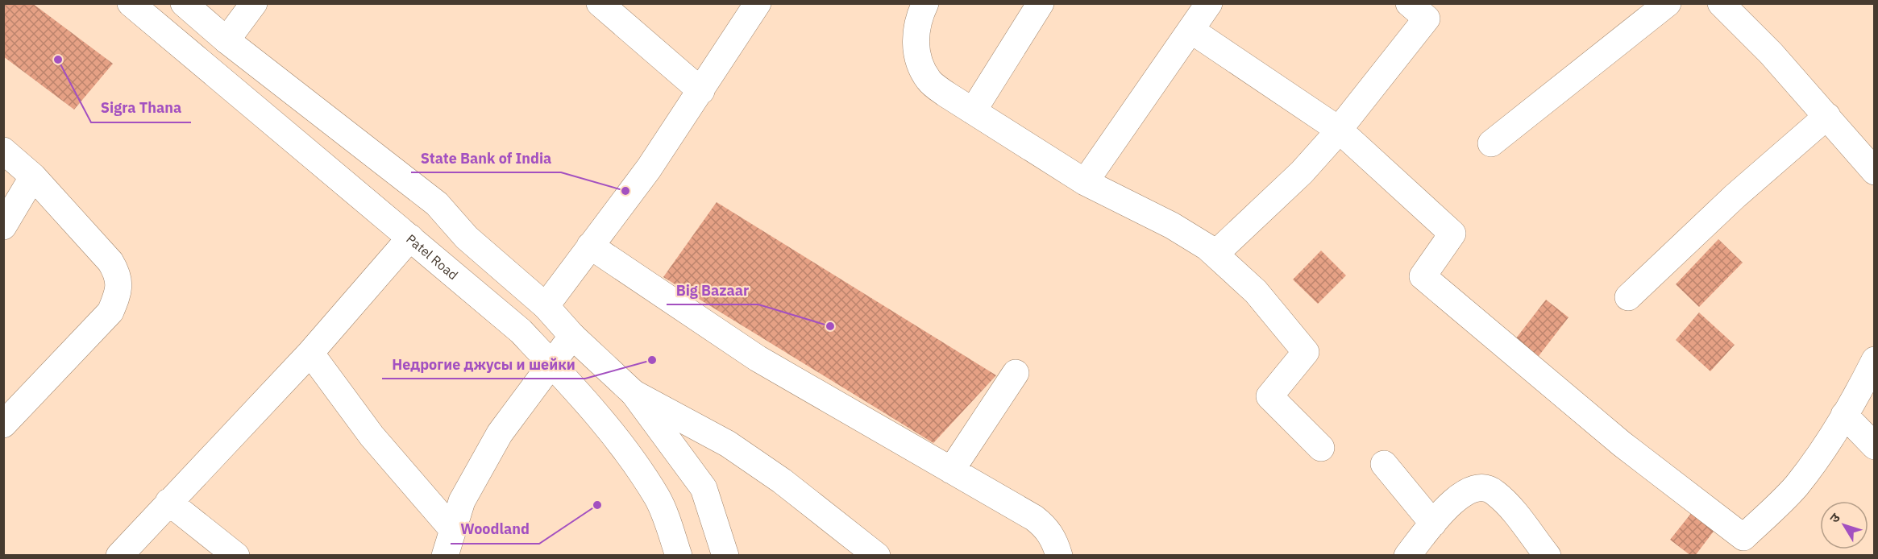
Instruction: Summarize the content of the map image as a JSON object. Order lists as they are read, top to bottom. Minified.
{"streets":{"street":["Patel Road"]},"places":["Sigra Thana","State Bank of India","Big Bazaar","Недрогие джусы и шейки","Woodland"],"north":"top left"}
